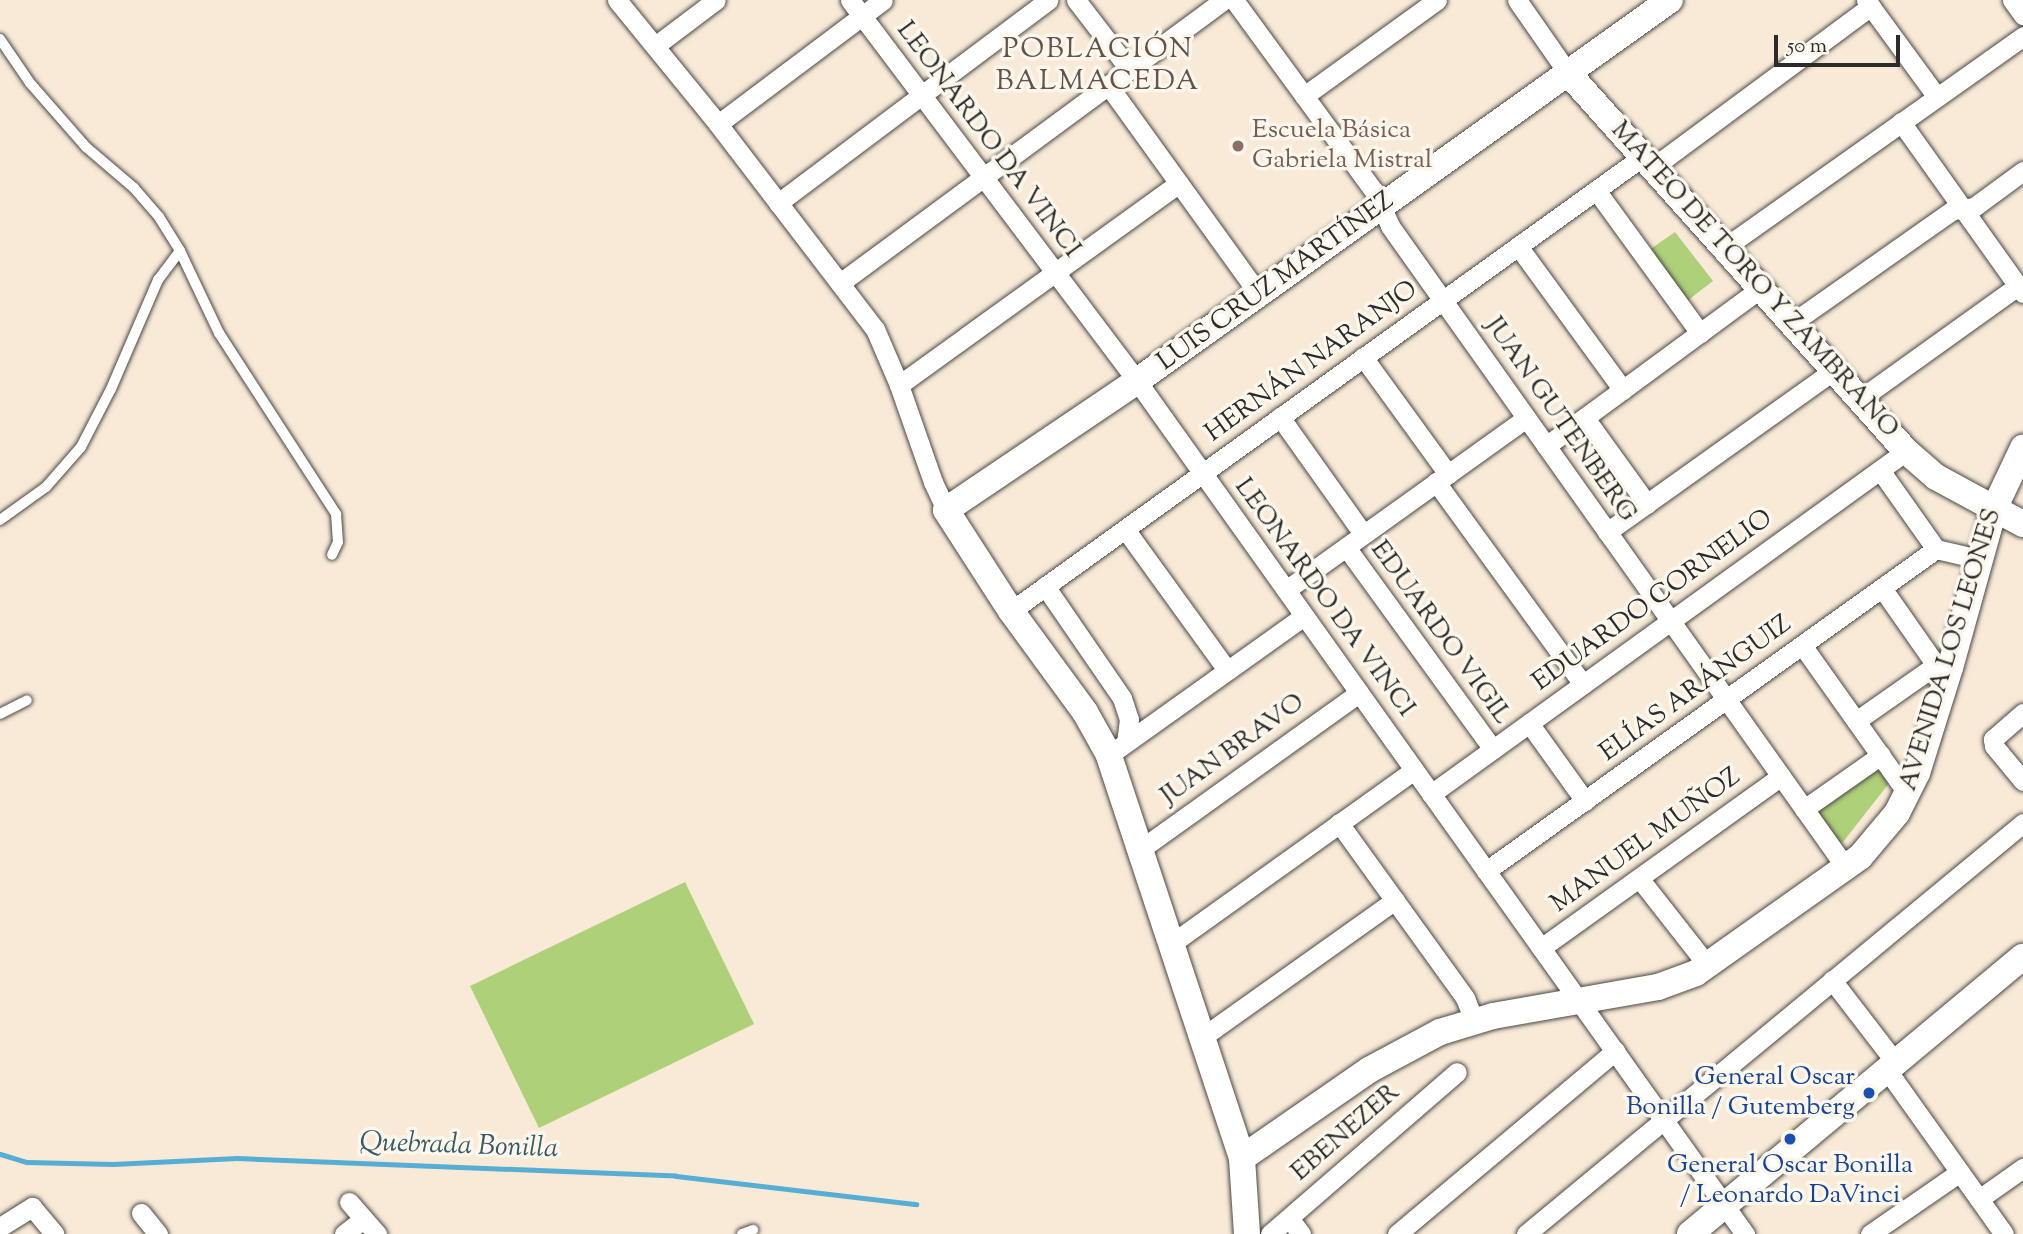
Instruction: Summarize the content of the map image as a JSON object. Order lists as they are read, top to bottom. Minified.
{"streets":{"street":["LEONARDO DA VINCI","MATEO DE TORO Y ZAMBRANO","LUIS CRUZ MARTÍNEZ","HERNÁN NARANJO","JUAN GUTENBERG","EDUARDO CORNELIO","EDUARDO VIGIL","AVENIDA LOS LEONES","ELÍAS ARÁNGUIZ","JUAN BRAVO","MANUEL MUÑOZ","EBENEZER"]},"crossings":[["LEONARDO DA VINCI","LUIS CRUZ MARTÍNEZ"],["LEONARDO DA VINCI","HERNÁN NARANJO"],["LEONARDO DA VINCI","EDUARDO CORNELIO"],["LEONARDO DA VINCI","AVENIDA LOS LEONES"],["LEONARDO DA VINCI","ELÍAS ARÁNGUIZ"],["LEONARDO DA VINCI","JUAN BRAVO"],["LEONARDO DA VINCI","MANUEL MUÑOZ"],["MATEO DE TORO Y ZAMBRANO","LUIS CRUZ MARTÍNEZ"],["MATEO DE TORO Y ZAMBRANO","HERNÁN NARANJO"],["MATEO DE TORO Y ZAMBRANO","EDUARDO CORNELIO"],["MATEO DE TORO Y ZAMBRANO","AVENIDA LOS LEONES"],["MATEO DE TORO Y ZAMBRANO","ELÍAS ARÁNGUIZ"],["LUIS CRUZ MARTÍNEZ","JUAN GUTENBERG"],["HERNÁN NARANJO","JUAN GUTENBERG"],["HERNÁN NARANJO","EDUARDO VIGIL"],["JUAN GUTENBERG","EDUARDO CORNELIO"],["JUAN GUTENBERG","AVENIDA LOS LEONES"],["JUAN GUTENBERG","ELÍAS ARÁNGUIZ"],["JUAN GUTENBERG","MANUEL MUÑOZ"],["EDUARDO CORNELIO","EDUARDO VIGIL"],["EDUARDO VIGIL","ELÍAS ARÁNGUIZ"]],"districts":["POBLACIÓN BALMACEDA"],"water":["Quebrada Bonilla"],"places":["Escuela Básica Gabriela Mistral","General Oscar Bonilla / Gutemberg","General Oscar Bonilla / Leonardo DaVinci"],"scale_bar":"50 m"}
